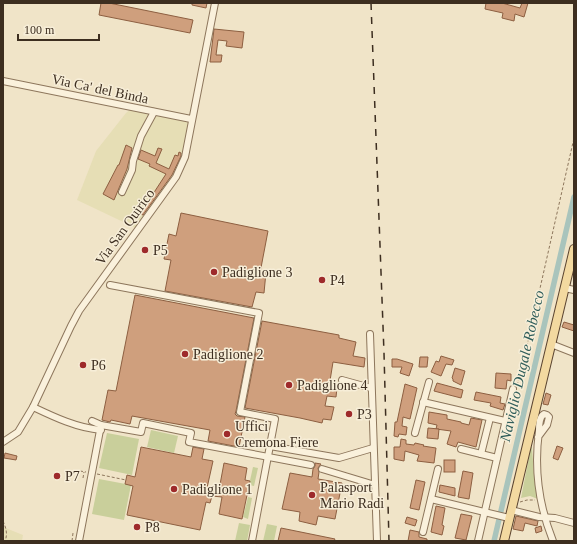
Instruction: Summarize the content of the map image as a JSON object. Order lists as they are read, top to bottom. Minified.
{"streets":{"street":["Via Ca' del Binda","Via San Quirico"]},"crossings":[["Via Ca' del Binda","Via San Quirico"]],"water":["Naviglio Dugale Robecco"],"places":["P5","Padiglione 3","P4","Padiglione 2","P6","Padiglione 4","P3","Uffici Cremona Fiere","P7","Padiglione 1","Palasport Mario Radi","P8"],"scale_bar":"100 m"}
